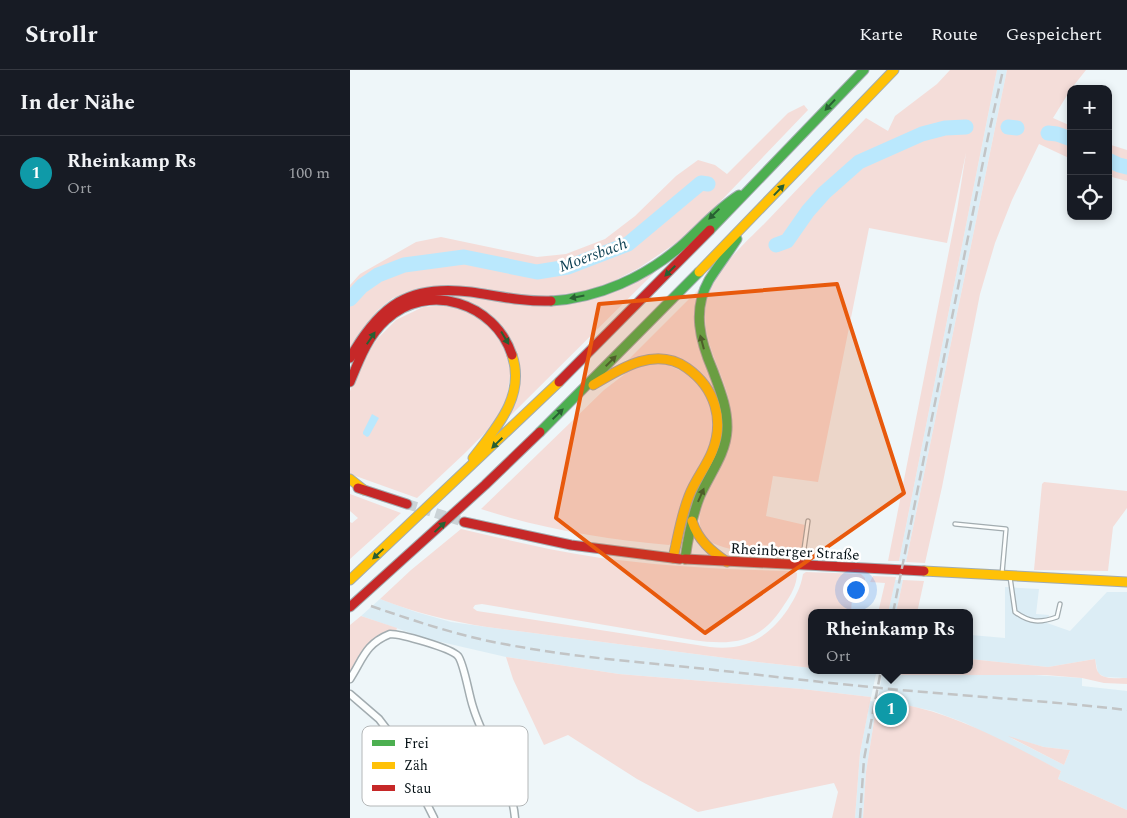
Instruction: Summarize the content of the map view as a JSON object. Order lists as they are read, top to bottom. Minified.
{"streets":{"main road":["Rheinberger Straße"]},"water":["Moersbach"],"legend":["Frei","Zäh","Stau"],"page":{"header":"Strollr","nav":["Karte","Route","Gespeichert"],"heading":"In der Nähe","map_buttons":["+","−"],"list":[{"mark":"1","name":"Rheinkamp Rs","note":"Ort","value":"100 m"}],"popup":["Rheinkamp Rs","Ort"],"pins":"1"}}
